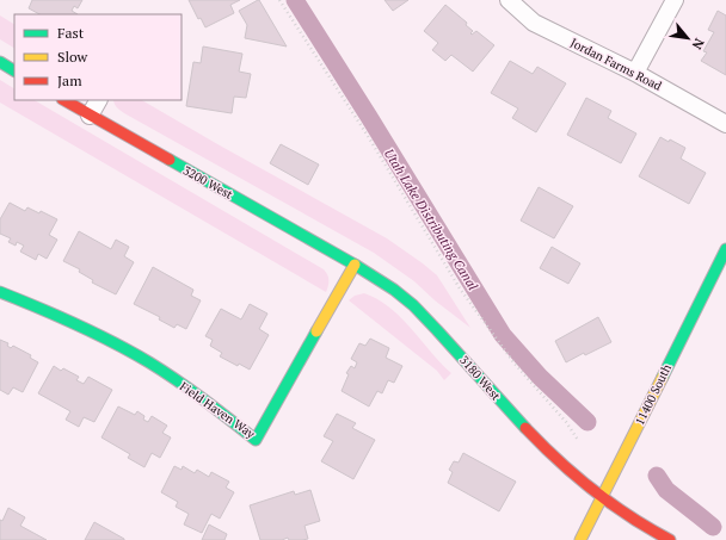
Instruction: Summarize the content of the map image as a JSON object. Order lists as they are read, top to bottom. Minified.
{"streets":{"street":["Jordan Farms Road","3200 West","3180 West","11400 South","Field Haven Way"]},"crossings":[["3200 West","3180 West"],["3200 West","Field Haven Way"],["3180 West","11400 South"],["3180 West","Field Haven Way"]],"water":["Utah Lake Distributing Canal"],"legend":["Fast","Slow","Jam"],"north":"bottom right"}
